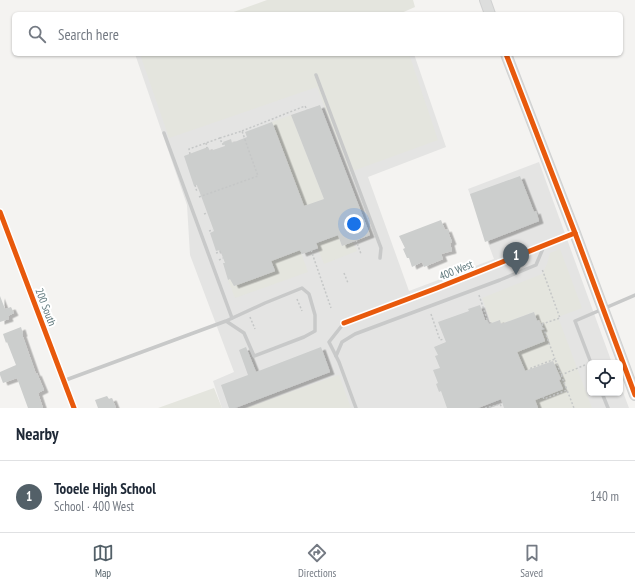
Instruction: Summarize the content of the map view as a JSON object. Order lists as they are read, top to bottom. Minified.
{"streets":{"street":["400 West","200 South"]},"page":{"search":"Search here","pins":"1","heading":"Nearby","list":[{"mark":"1","name":"Tooele High School","note":"School · 400 West","value":"140 m"}],"nav":["Map","Directions","Saved"]}}
